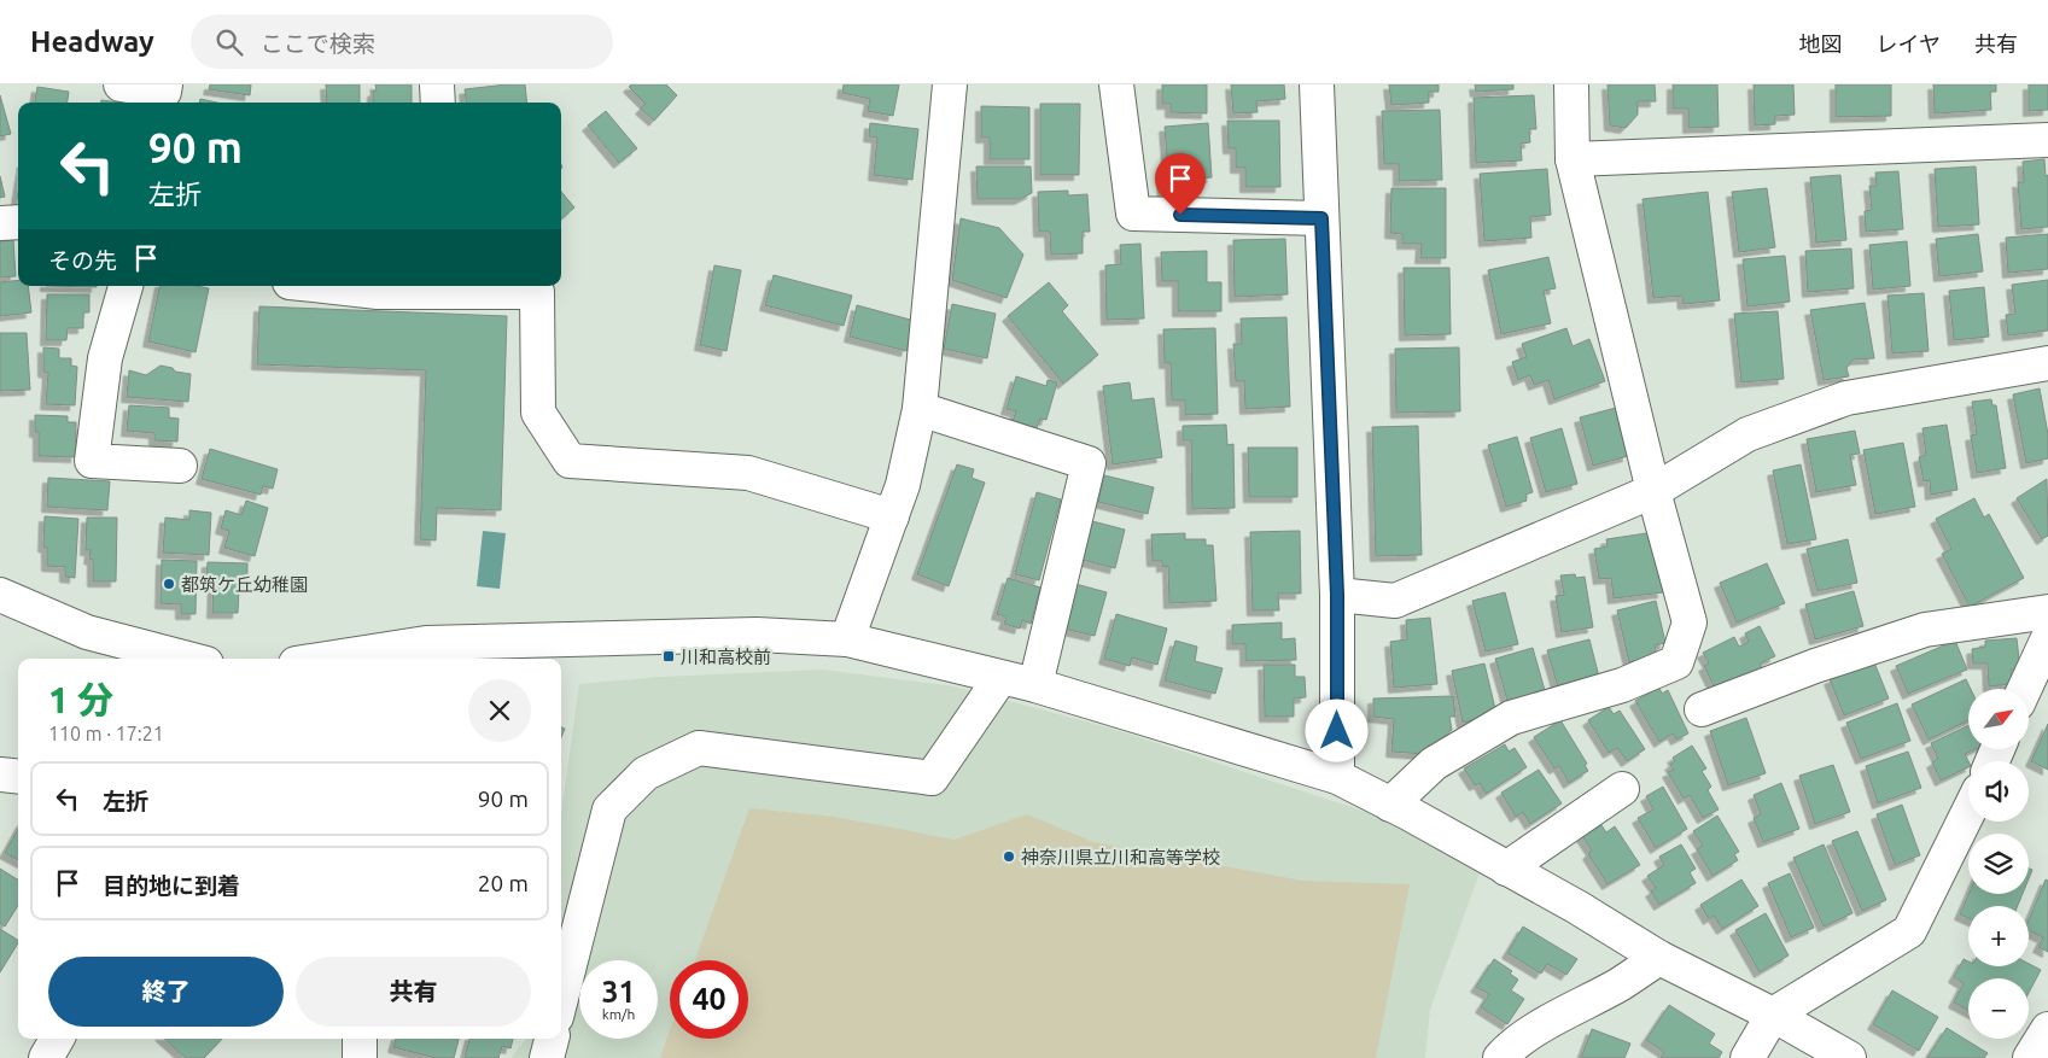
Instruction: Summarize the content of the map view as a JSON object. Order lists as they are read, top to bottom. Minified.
{"places":{"other":["都筑ケ丘幼稚園","神奈川県立川和高等学校"],"transit":["川和高校前"]},"north":"top right","page":{"header":"Headway","search":"ここで検索","nav":["地図","レイヤ","共有"],"turn":["90 m","左折"],"then":"その先","heading":["1 分","110 m · 17:21"],"map_buttons":["+","−"],"list":[{"name":"左折","value":"90 m"},{"name":"目的地に到着","value":"20 m"}],"buttons":["終了","共有"],"speed":"31 km/h","limit":"40"}}
